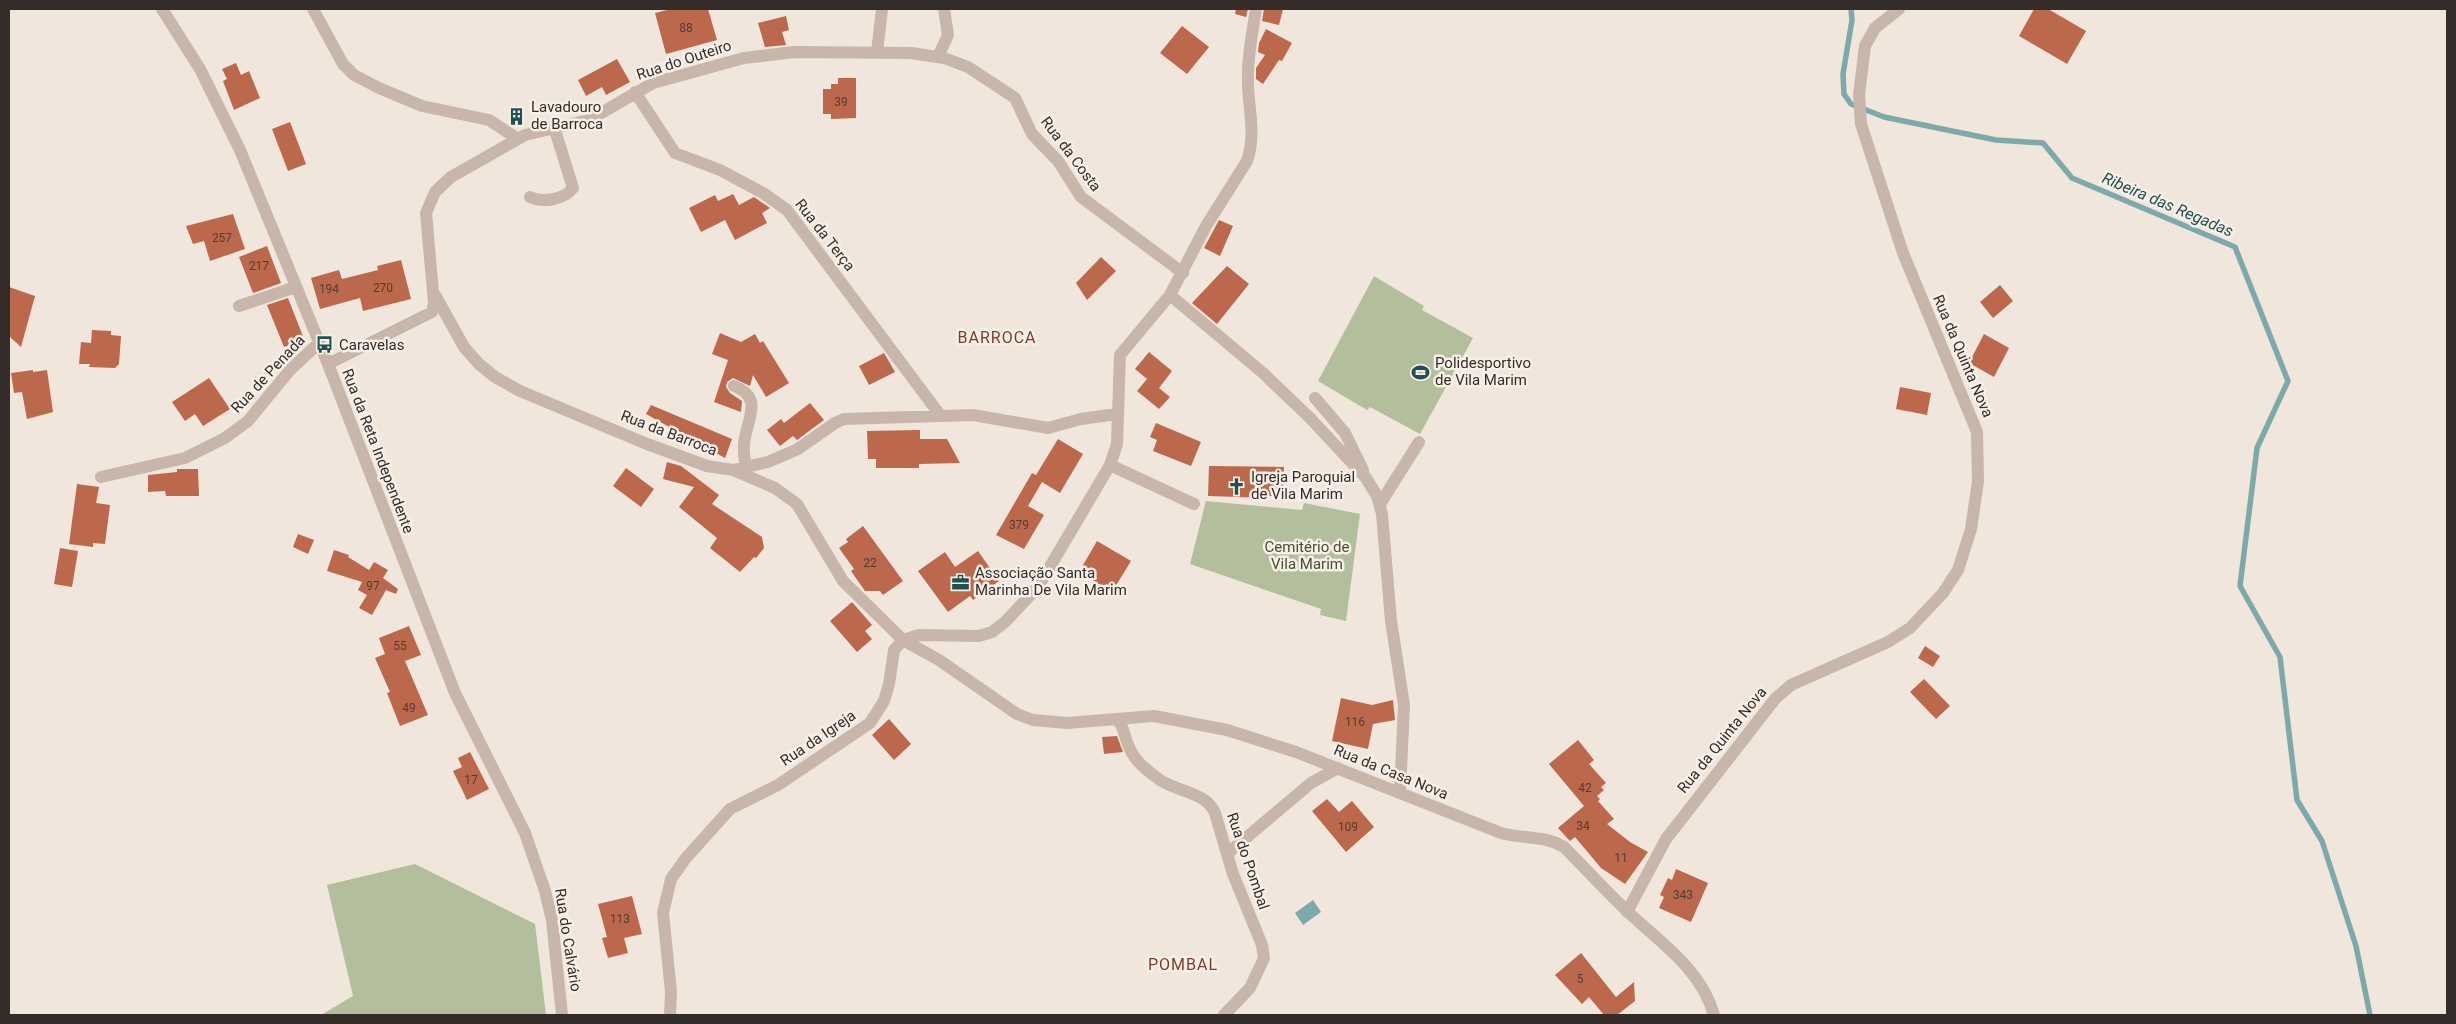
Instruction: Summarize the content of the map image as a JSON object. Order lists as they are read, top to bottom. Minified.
{"streets":{"street":["Rua do Outeiro","Rua da Costa","Rua da Terça","Rua da Quinta Nova","Rua de Penada","Rua da Barroca","Rua da Reta Independente","Rua da Igreja","Rua da Casa Nova","Rua do Pombal","Rua do Calvário"]},"crossings":[["Rua do Outeiro","Rua da Costa"],["Rua do Outeiro","Rua da Terça"],["Rua do Outeiro","Rua da Barroca"],["Rua do Outeiro","Rua da Reta Independente"],["Rua da Terça","Rua da Barroca"],["Rua da Quinta Nova","Rua da Casa Nova"],["Rua de Penada","Rua da Reta Independente"],["Rua da Reta Independente","Rua do Calvário"],["Rua da Casa Nova","Rua do Pombal"]],"districts":["BARROCA","POMBAL"],"water":["Ribeira das Regadas"],"parks":["Cemitério de Vila Marim"],"places":{"building":["Lavadouro de Barroca"],"bus stop":["Caravelas"],"sports":["Polidesportivo de Vila Marim"],"church":["Igreja Paroquial de Vila Marim"],"office":["Associação Santa Marinha De Vila Marim"]},"house_numbers":["88","39","257","217","270","194","379","22","97","55","49","116","17","42","34","109","11","343","113","5"]}
